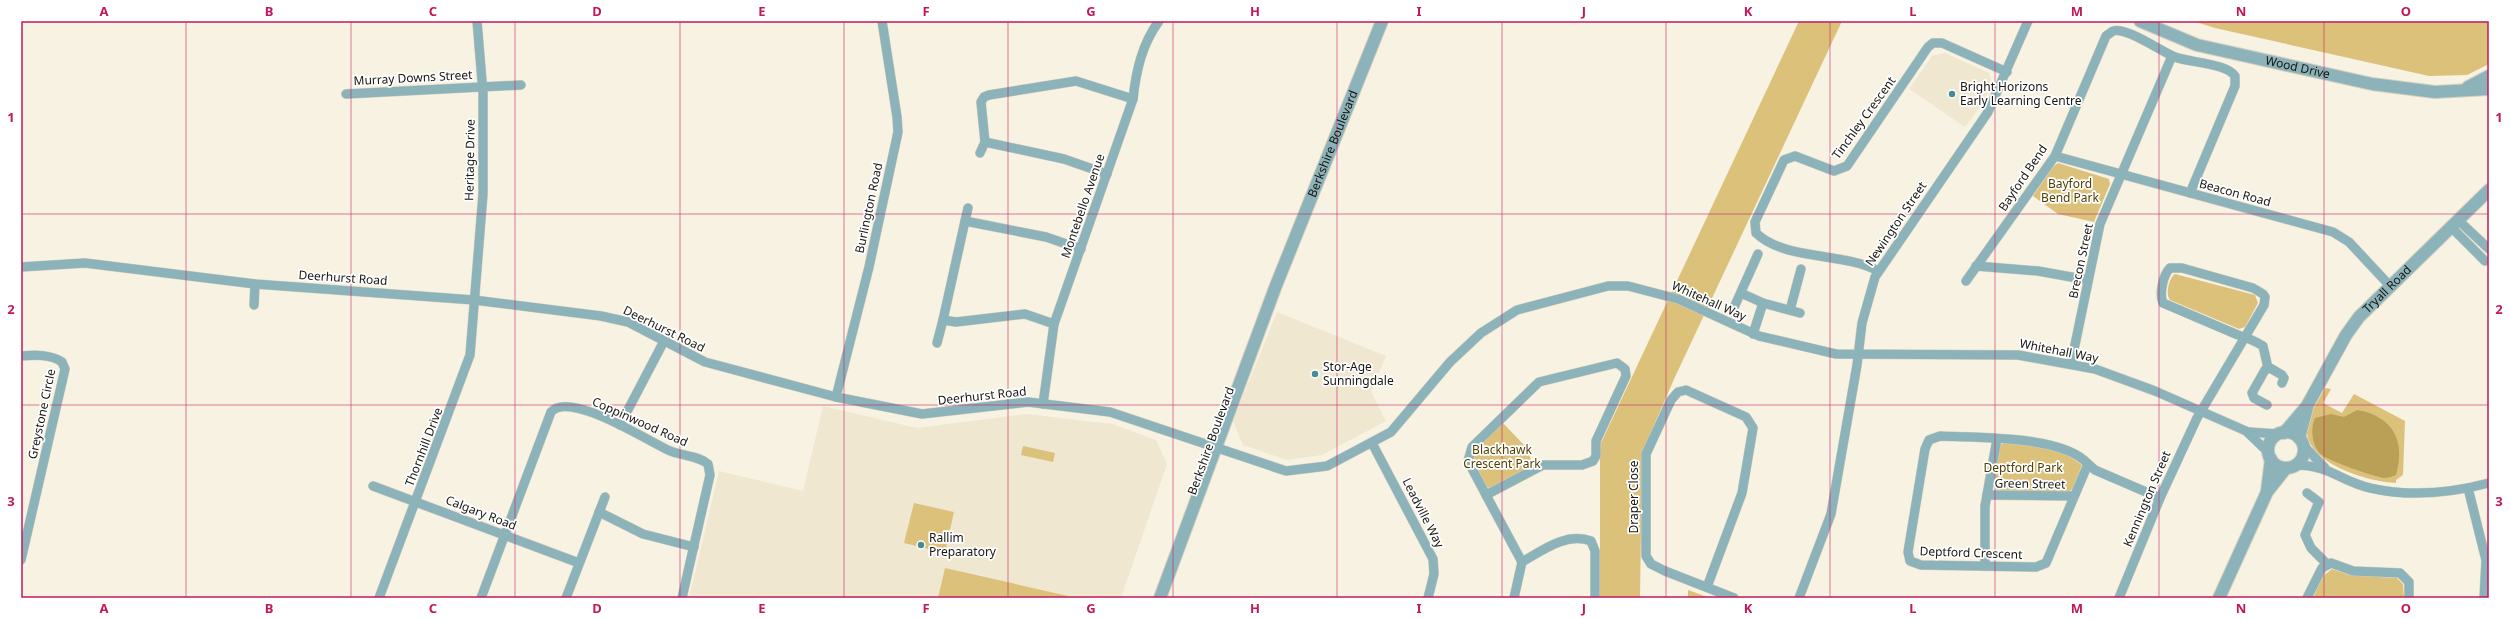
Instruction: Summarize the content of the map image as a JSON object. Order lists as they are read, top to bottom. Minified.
{"streets":{"street":["Wood Drive","Murray Downs Street","Tinchley Crescent","Berkshire Boulevard","Heritage Drive","Bayford Bend","Beacon Road","Montebello Avenue","Burlington Road","Newington Street","Brecon Street","Deerhurst Road","Tryall Road","Whitehall Way","Greystone Circle","Coppinwood Road","Thornhill Drive","Green Street","Draper Close","Kennington Street","Calgary Road","Leadville Way","Deptford Crescent"]},"crossings":[["Murray Downs Street","Heritage Drive"],["Tinchley Crescent","Newington Street"],["Berkshire Boulevard","Deerhurst Road"],["Berkshire Boulevard","Whitehall Way"],["Heritage Drive","Deerhurst Road"],["Heritage Drive","Thornhill Drive"],["Bayford Bend","Beacon Road"],["Bayford Bend","Brecon Street"],["Beacon Road","Brecon Street"],["Beacon Road","Tryall Road"],["Montebello Avenue","Deerhurst Road"],["Burlington Road","Deerhurst Road"],["Newington Street","Whitehall Way"],["Brecon Street","Whitehall Way"],["Deerhurst Road","Whitehall Way"],["Deerhurst Road","Thornhill Drive"],["Tryall Road","Whitehall Way"],["Whitehall Way","Kennington Street"],["Whitehall Way","Leadville Way"],["Coppinwood Road","Calgary Road"],["Thornhill Drive","Calgary Road"],["Green Street","Deptford Crescent"],["Kennington Street","Deptford Crescent"]],"parks":["Bayford Bend Park","Blackhawk Crescent Park","Deptford Park"],"places":["Bright Horizons Early Learning Centre","Stor-Age Sunningdale","Rallim Preparatory"],"grid":{"columns":["A","B","C","D","E","F","G","H","I","J","K","L","M","N","O"],"rows":["1","2","3"]}}
